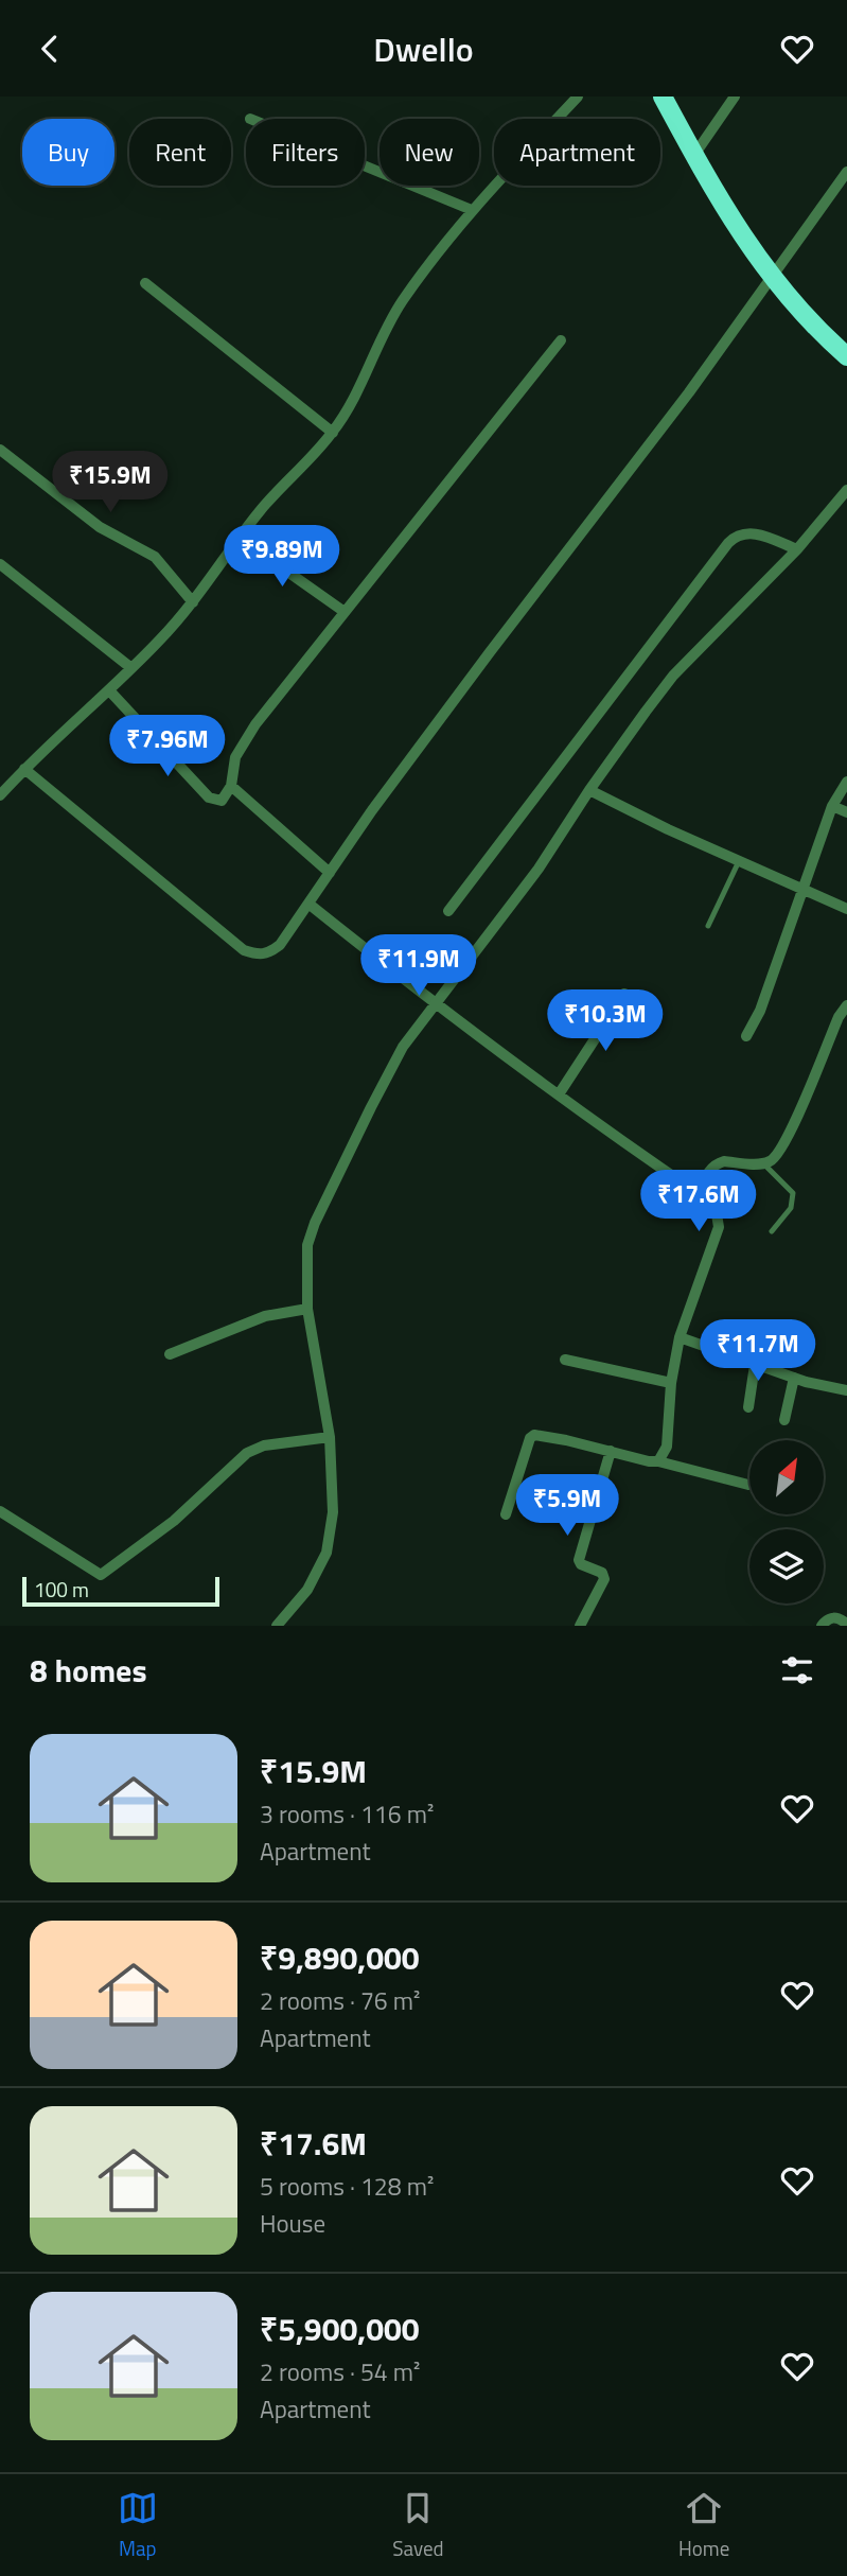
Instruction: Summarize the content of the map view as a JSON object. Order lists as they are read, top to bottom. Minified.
{"scale_bar":"100 m","north":"top right","page":{"header":"Dwello","chip":["Buy","Rent","Filters","New","Apartment"],"price":["₹15.9M","₹9.89M","₹7.96M","₹11.9M","₹10.3M","₹17.6M","₹11.7M","₹5.9M"],"scale":"100 m","heading":"8 homes","list":[{"name":"₹15.9M","note":"3 rooms · 116 m² · Apartment"},{"name":"₹9,890,000","note":"2 rooms · 76 m² · Apartment"},{"name":"₹17.6M","note":"5 rooms · 128 m² · House"},{"name":"₹5,900,000","note":"2 rooms · 54 m² · Apartment"}],"tabs":["Map","Saved","Home"]}}
